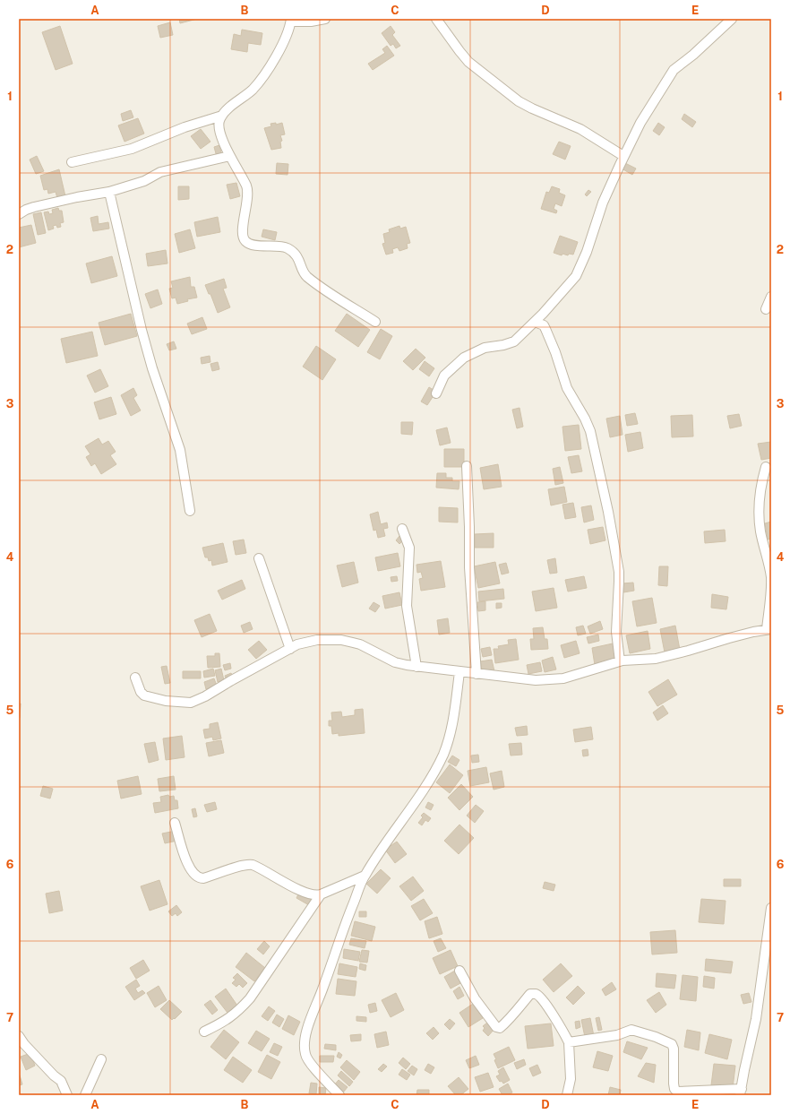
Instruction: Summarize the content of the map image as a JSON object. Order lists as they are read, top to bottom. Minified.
{"grid":{"columns":["A","B","C","D","E"],"rows":["1","2","3","4","5","6","7"]}}
